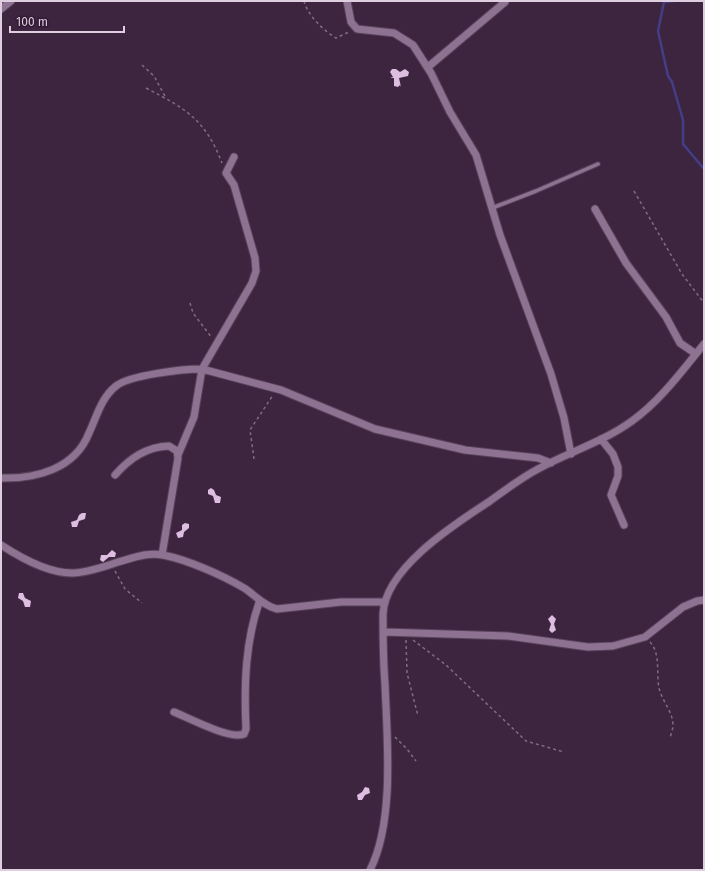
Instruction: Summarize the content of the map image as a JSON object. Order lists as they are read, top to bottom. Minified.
{"scale_bar":"100 m"}
